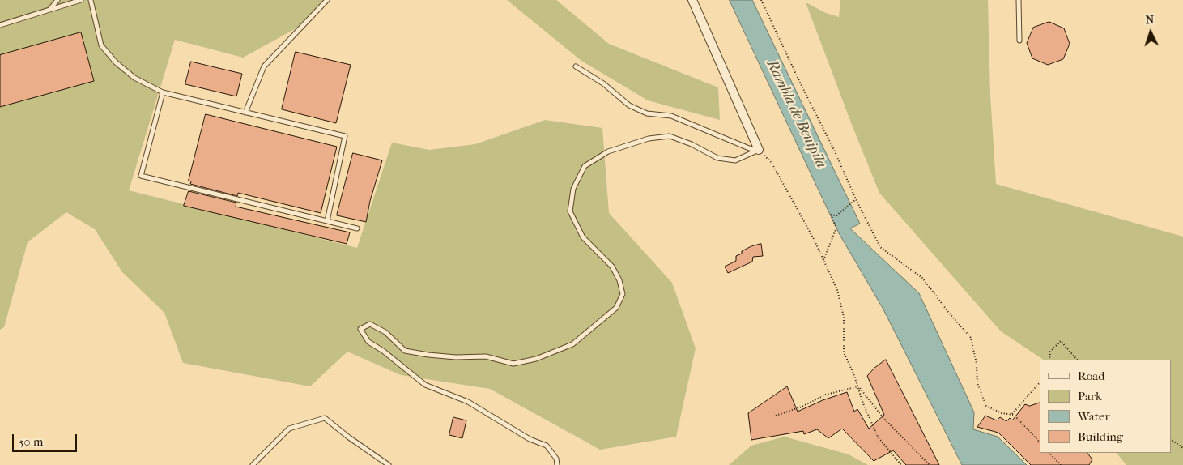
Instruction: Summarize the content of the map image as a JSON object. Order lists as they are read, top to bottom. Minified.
{"water":["Rambla de Benipila"],"legend":["Road","Park","Water","Building"],"scale_bar":"50 m","north":"top"}
